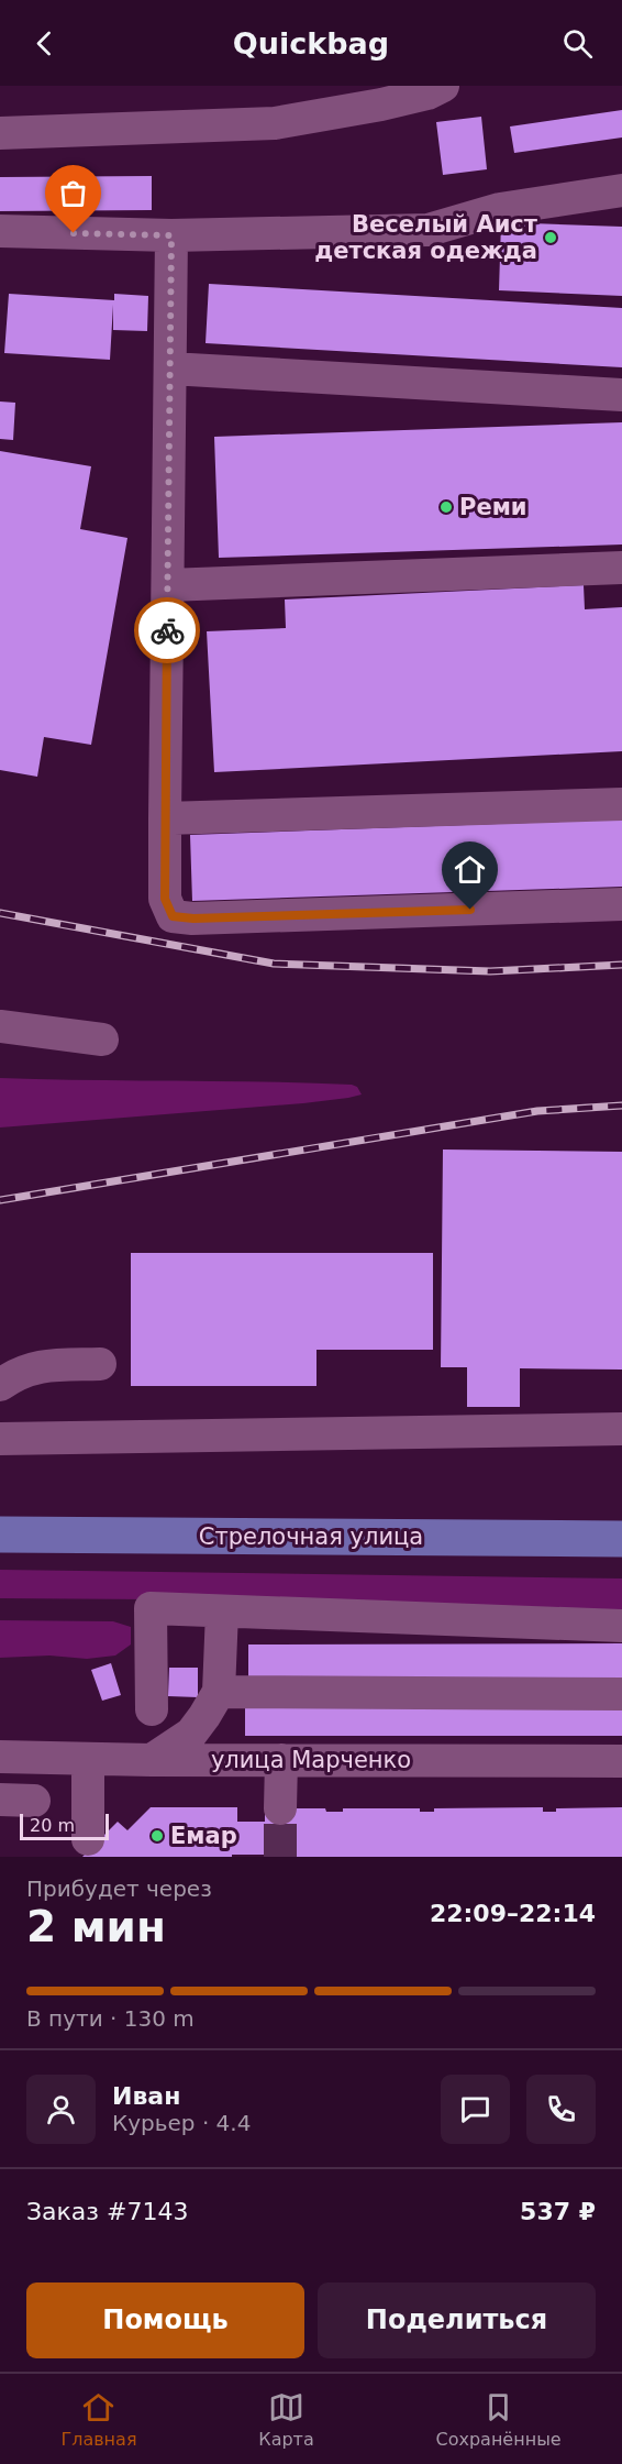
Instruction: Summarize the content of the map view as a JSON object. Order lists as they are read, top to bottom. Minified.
{"streets":{"main road":["Стрелочная улица"],"lane":["улица Марченко"]},"places":["Веселый Аист детская одежда","Реми","Емар"],"scale_bar":"20 m","page":{"header":"Quickbag","scale":"20 m","heading":["2 мин","Прибудет через","22:09–22:14"],"panel":["Иван","Курьер · 4.4","Заказ #7143","537 ₽"],"bar":"В пути · 130 m","buttons":["Помощь","Поделиться"],"tabs":["Главная","Карта","Сохранённые"]}}
